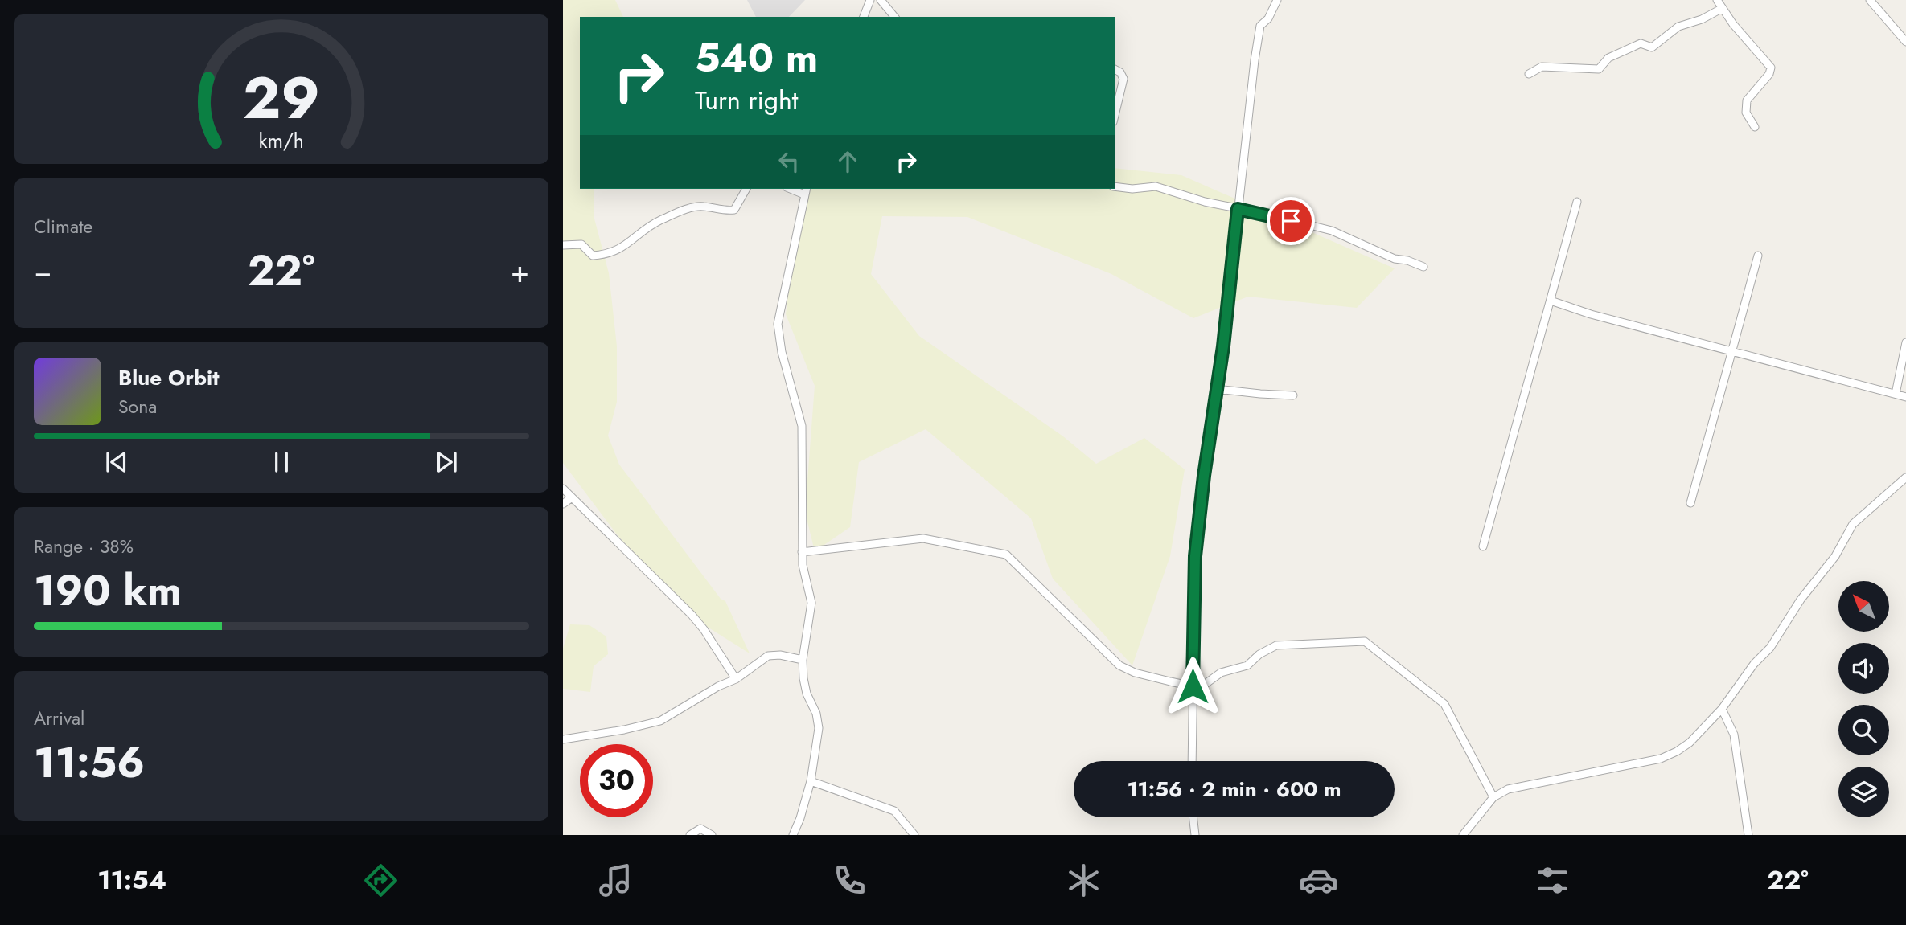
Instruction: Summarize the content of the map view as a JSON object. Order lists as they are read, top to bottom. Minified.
{"north":"top left","page":{"turn":["540 m","Turn right"],"tile":["Climate",["Range · 38%","190 km"],["Arrival","11:56"]],"heat":["−","22°","+"],"song":["Blue Orbit","Sona"],"limit":"30","trip":"11:56 · 2 min · 600 m","tabs":["11:54","22°"],"gauge":["29","km/h"]}}
